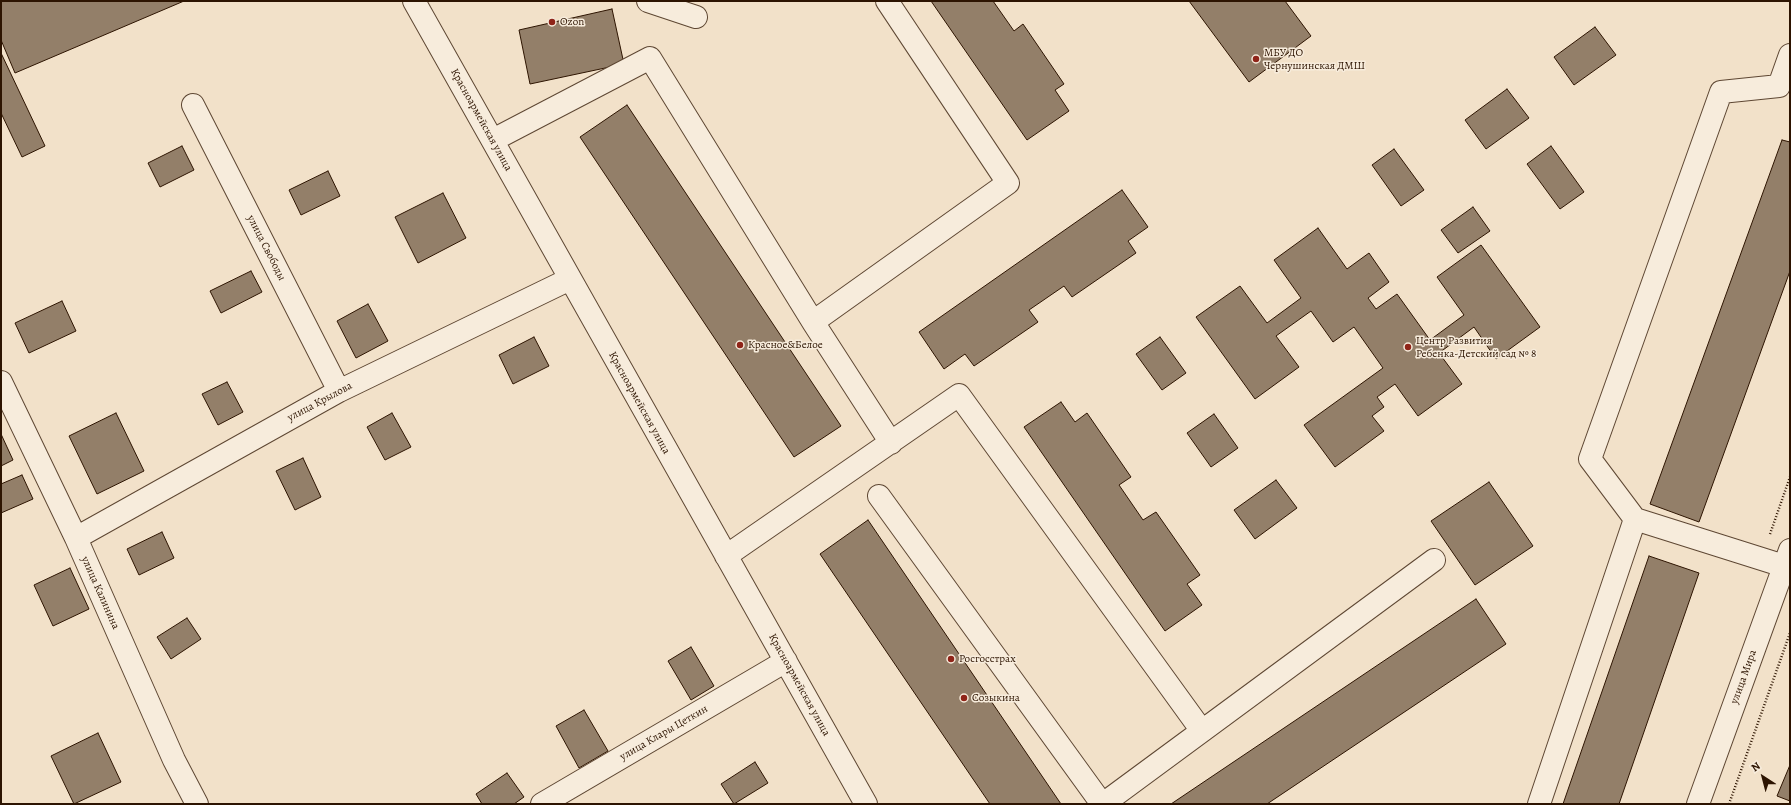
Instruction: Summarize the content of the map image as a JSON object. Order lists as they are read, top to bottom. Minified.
{"streets":{"street":["Красноармейская улица","улица Свободы","улица Крылова","улица Калинина","улица Мира","улица Клары Цеткин"]},"crossings":[["Красноармейская улица","улица Крылова"],["Красноармейская улица","улица Клары Цеткин"],["улица Свободы","улица Крылова"],["улица Крылова","улица Калинина"]],"places":["Ozon","МБУ ДО Чернушинская ДМШ","Красное&Белое","Центр Развития Ребенка-Детский сад № 8","Росгосстрах","Созыкина"],"north":"top left"}
